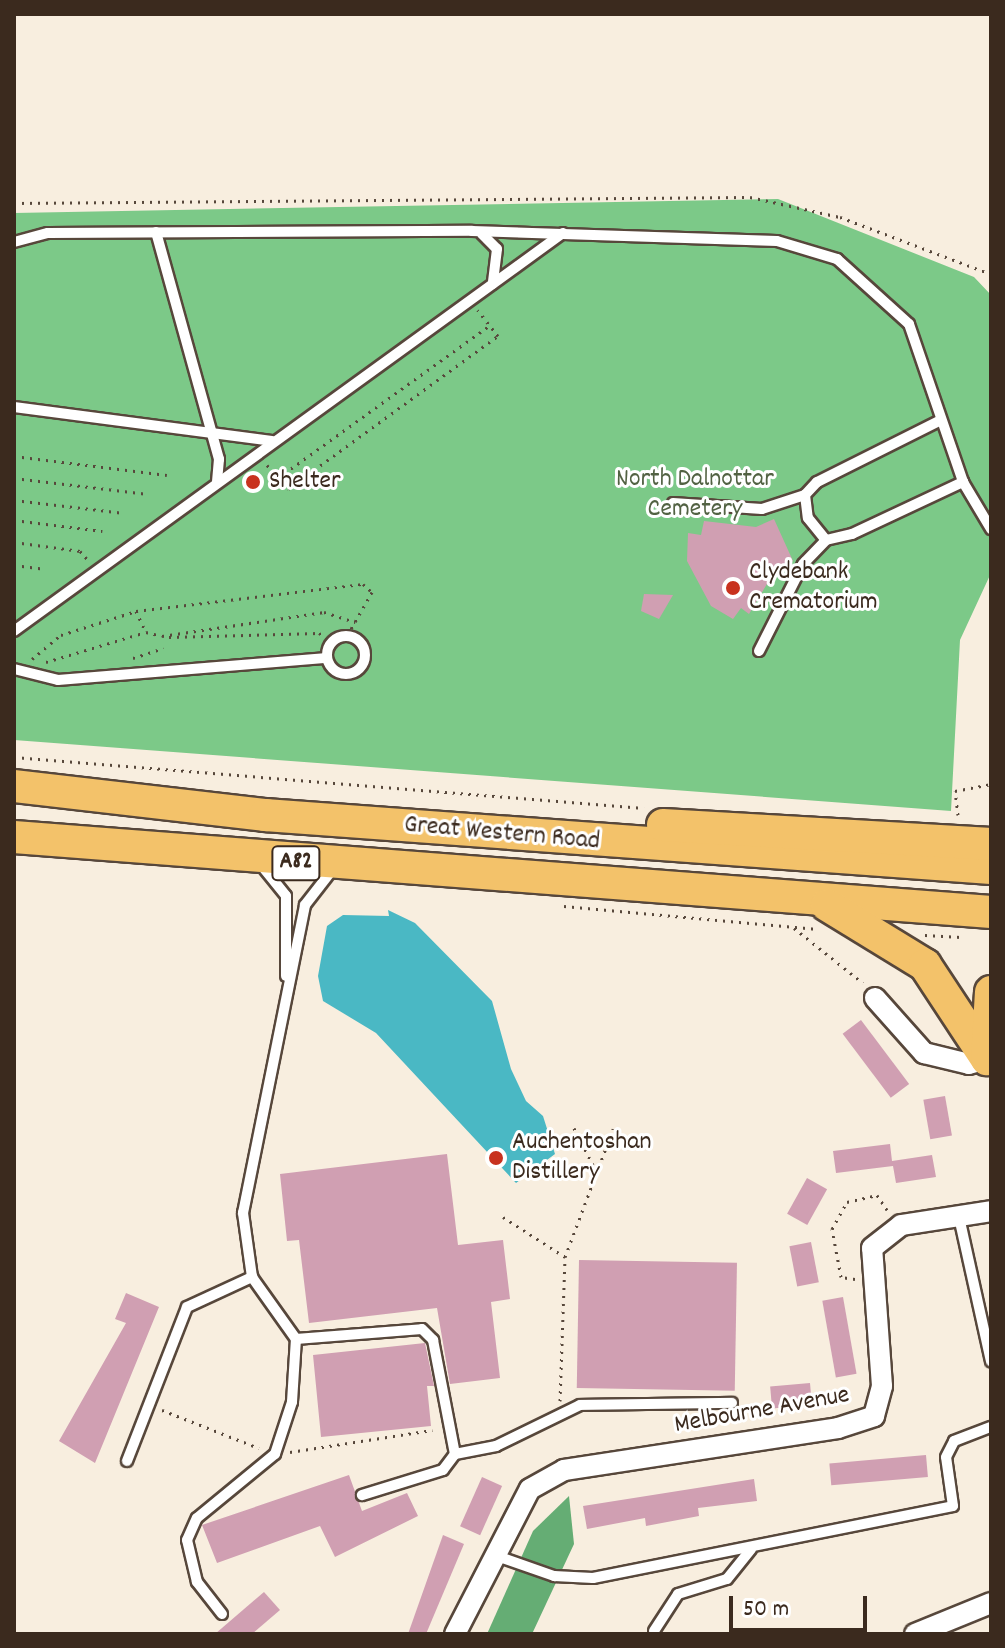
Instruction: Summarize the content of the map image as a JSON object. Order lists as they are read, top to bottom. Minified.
{"streets":{"main road":["Great Western Road","A82"],"street":["Melbourne Avenue"]},"parks":["North Dalnottar Cemetery"],"places":["Shelter","Clydebank Crematorium","Auchentoshan Distillery"],"scale_bar":"50 m"}
